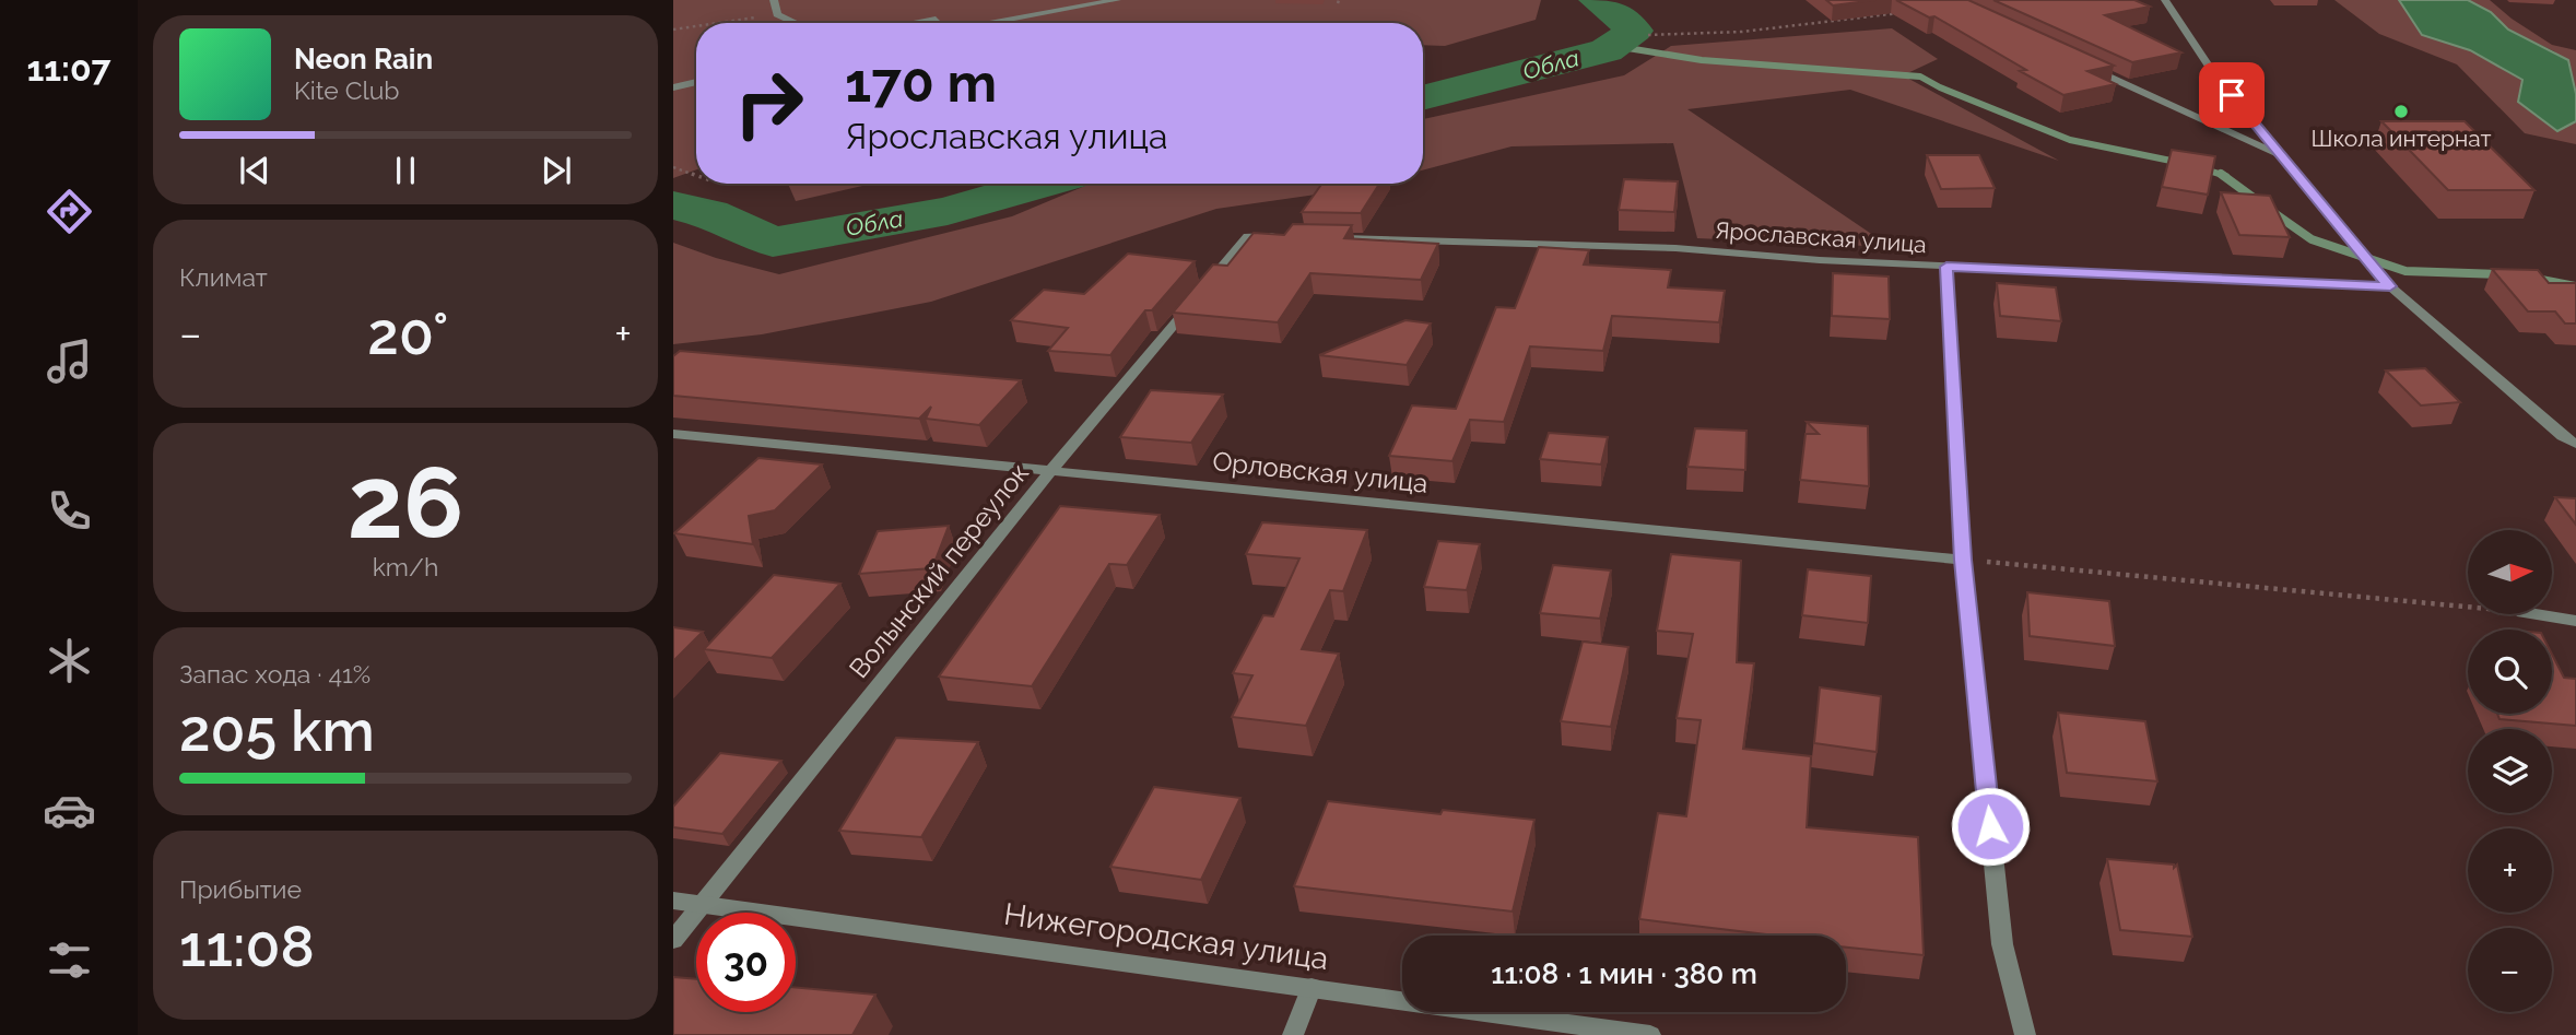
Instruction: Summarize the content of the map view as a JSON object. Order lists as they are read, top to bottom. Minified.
{"streets":{"street":["Ярославская улица","Орловская улица","Волынский переулок","Нижегородская улица"]},"crossings":[["Орловская улица","Волынский переулок"],["Волынский переулок","Нижегородская улица"]],"water":["Обла"],"places":["Школа интернат"],"north":"right","page":{"tabs":"11:07","turn":["170 m","Ярославская улица"],"song":["Neon Rain","Kite Club"],"tile":["Климат",["26","km/h"],["Запас хода · 41%","205 km"],["Прибытие","11:08"]],"heat":["−","20°","+"],"map_buttons":["+","−"],"limit":"30","trip":"11:08 · 1 мин · 380 m"}}
